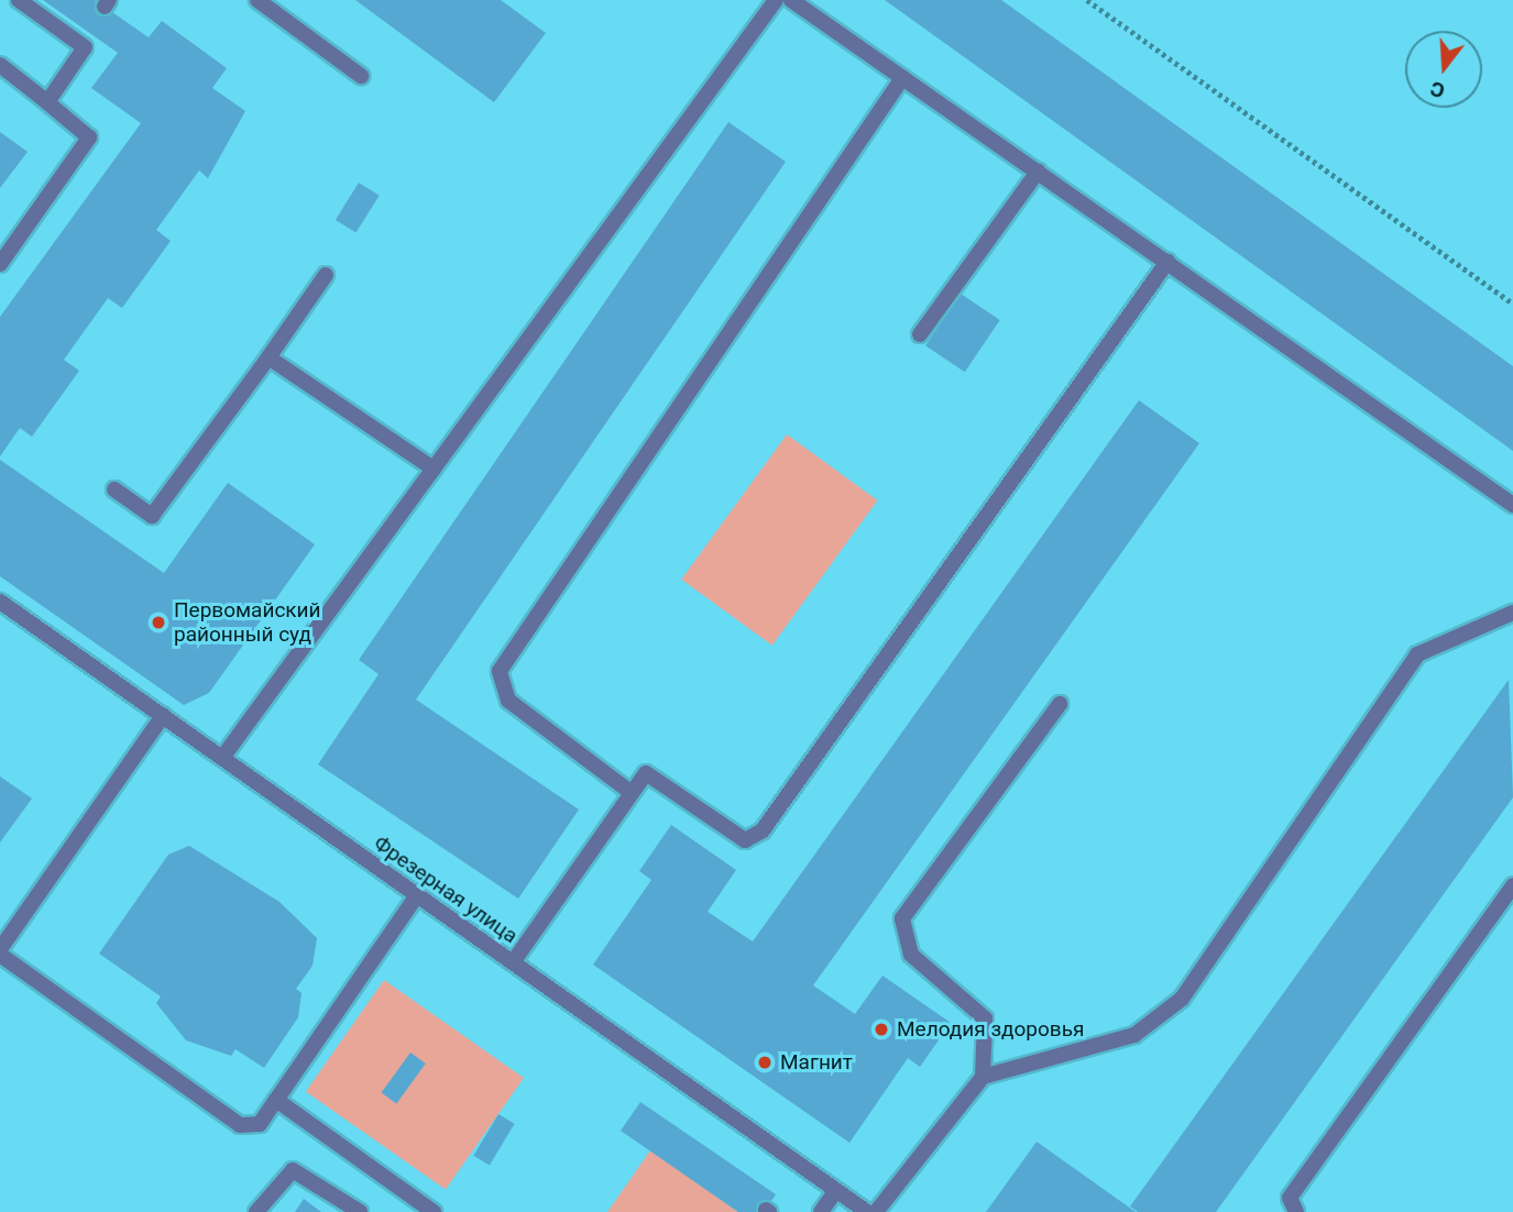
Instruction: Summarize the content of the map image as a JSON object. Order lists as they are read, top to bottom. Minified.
{"streets":{"street":["Фрезерная улица"]},"places":["Первомайский районный суд","Мелодия здоровья","Магнит"],"north":"bottom"}
